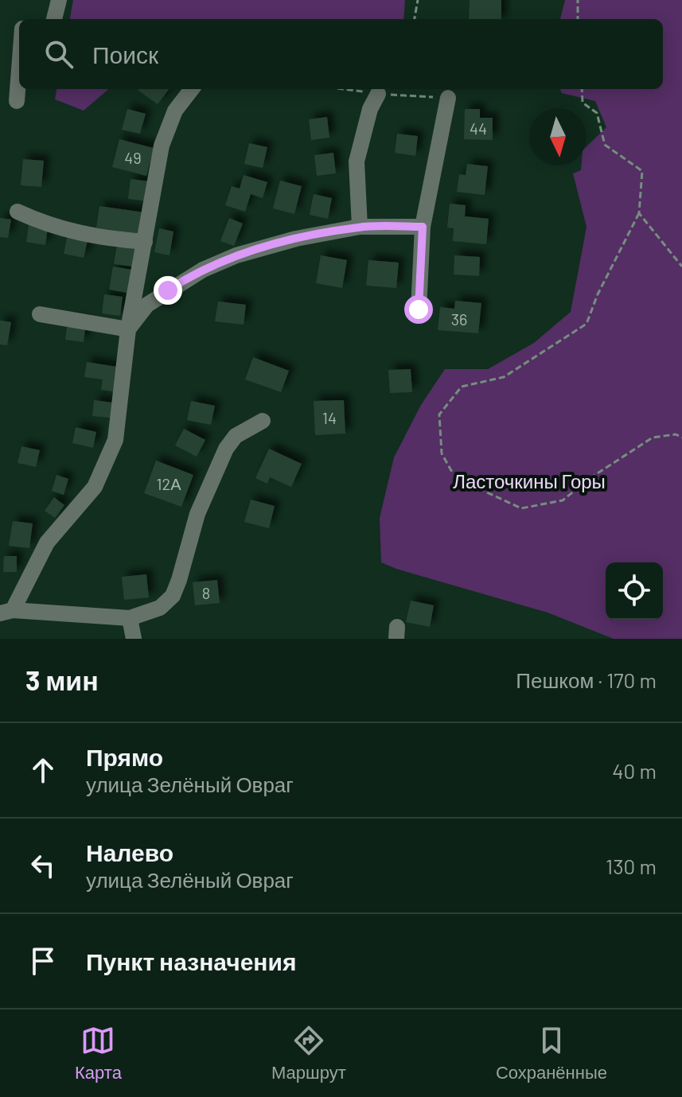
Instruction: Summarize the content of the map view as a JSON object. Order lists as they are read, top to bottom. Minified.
{"parks":["Ласточкины Горы"],"house_numbers":["44","49","36","14","12А","8"],"north":"bottom","page":{"search":"Поиск","heading":["3 мин","Пешком · 170 m"],"list":[["Прямо","улица Зелёный Овраг","40 m"],["Налево","улица Зелёный Овраг","130 m"],"Пункт назначения"],"nav":["Карта","Маршрут","Сохранённые"]}}
